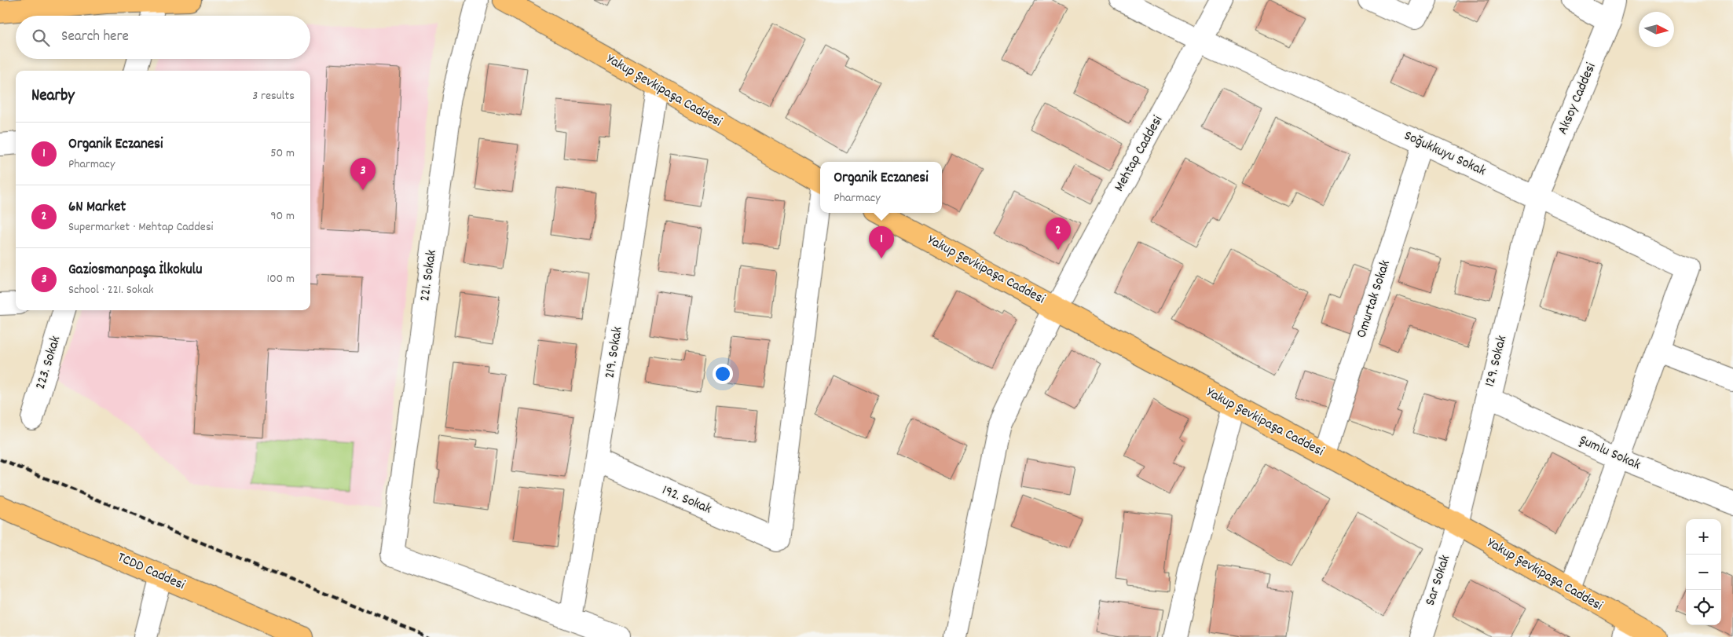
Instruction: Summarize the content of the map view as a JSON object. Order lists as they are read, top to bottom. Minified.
{"streets":{"main road":["Yakup Şevkipaşa Caddesi","TCDD Caddesi"],"street":["Aksoy Caddesi","Mehtap Caddesi","Soğukkuyu Sokak","221. Sokak","Omurtak Sokak","219. Sokak","129. Sokak","223. Sokak","Şumlu Sokak","192. Sokak","Sar Sokak"]},"crossings":[["Yakup Şevkipaşa Caddesi","Mehtap Caddesi"],["Yakup Şevkipaşa Caddesi","Omurtak Sokak"],["Yakup Şevkipaşa Caddesi","219. Sokak"],["Yakup Şevkipaşa Caddesi","129. Sokak"],["Yakup Şevkipaşa Caddesi","Sar Sokak"],["Aksoy Caddesi","Soğukkuyu Sokak"],["Aksoy Caddesi","129. Sokak"],["Mehtap Caddesi","Soğukkuyu Sokak"],["Soğukkuyu Sokak","Omurtak Sokak"],["Soğukkuyu Sokak","129. Sokak"],["221. Sokak","219. Sokak"],["219. Sokak","192. Sokak"],["129. Sokak","Şumlu Sokak"],["129. Sokak","Sar Sokak"]],"north":"right","page":{"search":"Search here","heading":["Nearby","3 results"],"list":[{"mark":"1","name":"Organik Eczanesi","note":"Pharmacy","value":"50 m"},{"mark":"2","name":"6N Market","note":"Supermarket · Mehtap Caddesi","value":"90 m"},{"mark":"3","name":"Gaziosmanpaşa İlkokulu","note":"School · 221. Sokak","value":"100 m"}],"pins":["3","2","1"],"popup":["Organik Eczanesi","Pharmacy"],"map_buttons":["+","−"]}}
